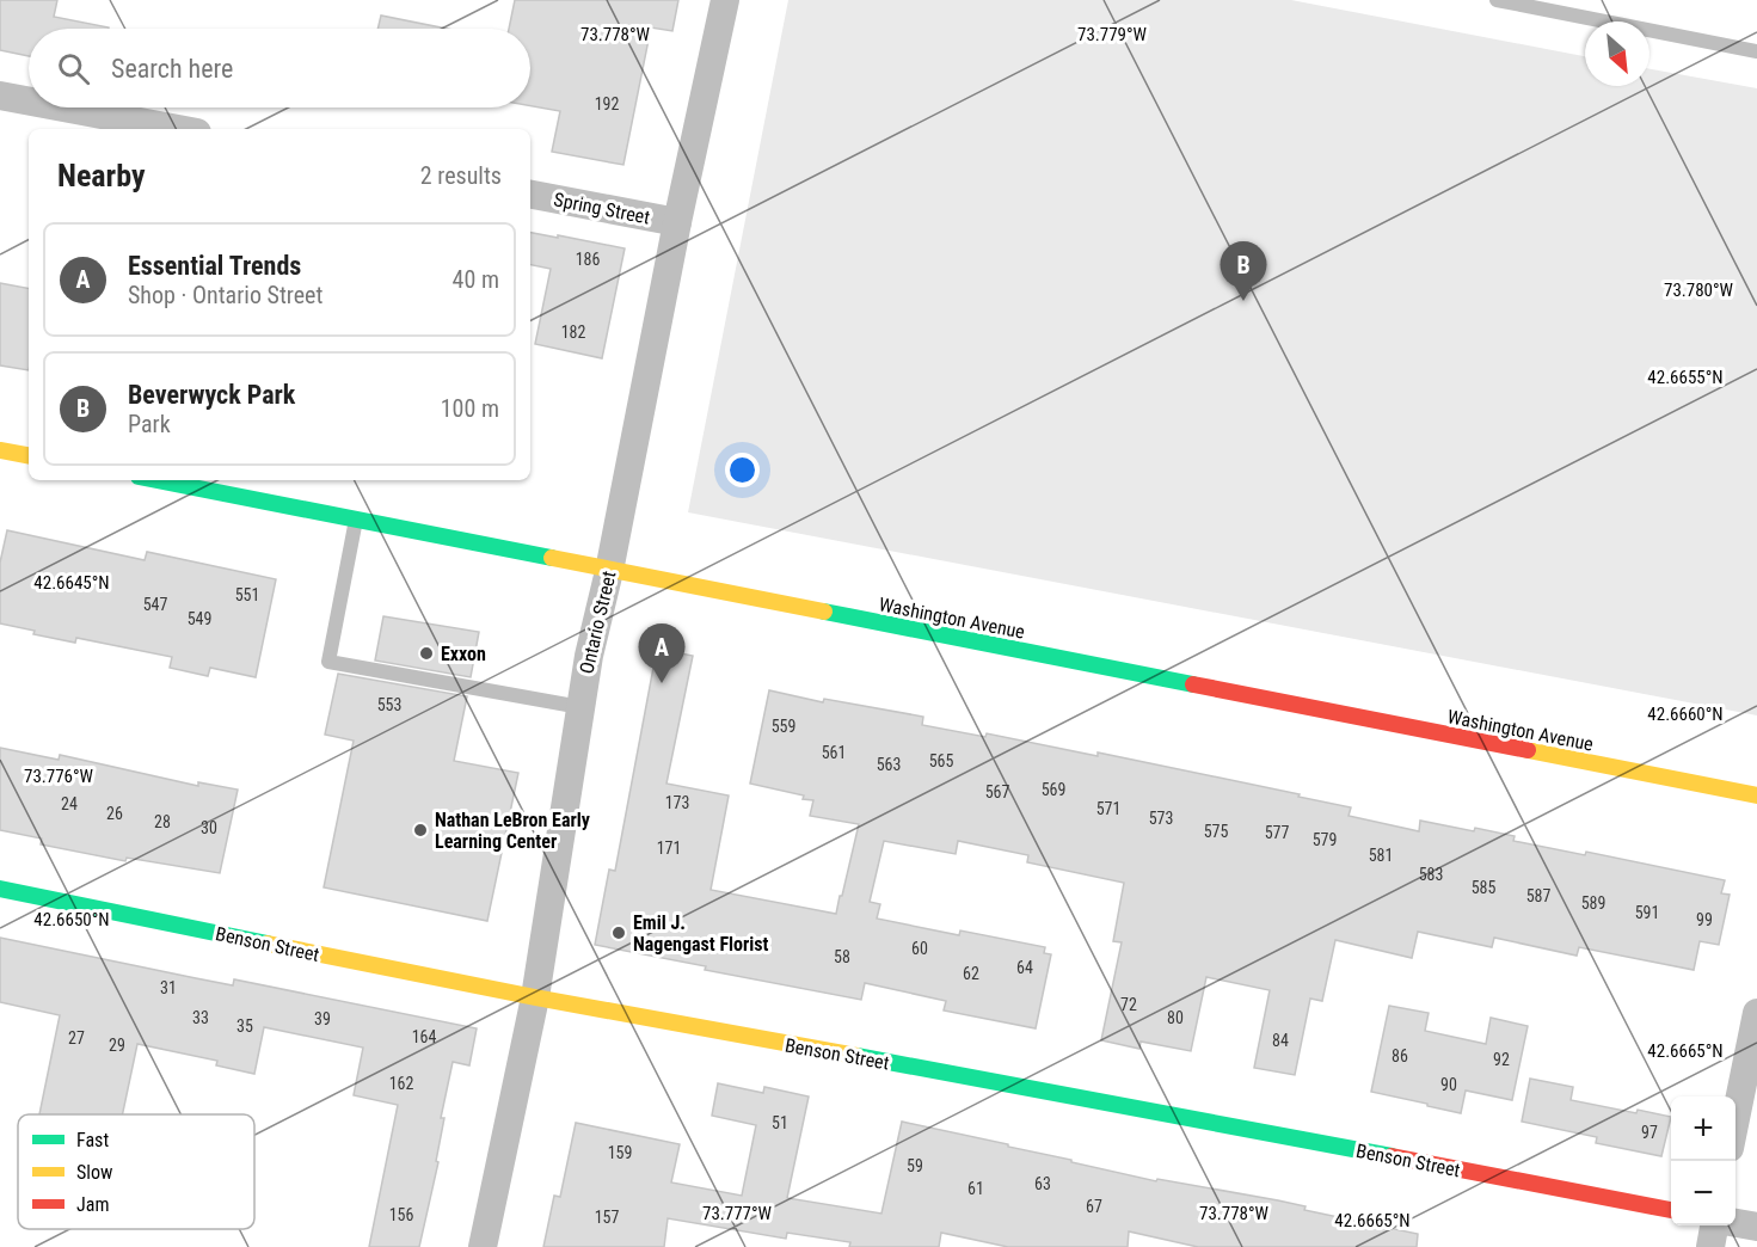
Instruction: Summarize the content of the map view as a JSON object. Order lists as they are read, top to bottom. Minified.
{"streets":{"street":["Spring Street","Washington Avenue","Ontario Street","Benson Street"]},"crossings":[["Spring Street","Ontario Street"],["Washington Avenue","Ontario Street"],["Ontario Street","Benson Street"]],"places":["Exxon","Nathan LeBron Early Learning Center","Emil J. Nagengast Florist"],"house_numbers":["192","186","182","551","547","549","553","559","561","565","563","569","567","173","24","571","26","573","28","30","575","577","579","171","581","583","585","587","589","591","99","60","58","64","62","31","72","33","80","39","35","164","27","84","29","86","92","162","90","51","97","159","59","63","61","67","156","157"],"legend":["Fast","Slow","Jam"],"north":"bottom right","page":{"search":"Search here","heading":["Nearby","2 results"],"list":[{"mark":"A","name":"Essential Trends","note":"Shop · Ontario Street","value":"40 m"},{"mark":"B","name":"Beverwyck Park","note":"Park","value":"100 m"}],"pins":["B","A"],"map_buttons":["+","−"]},"coordinates":["73.778°W","73.779°W","73.780°W","42.6655°N","42.6645°N","42.6660°N","73.776°W","42.6650°N","42.6665°N","73.777°W"]}
